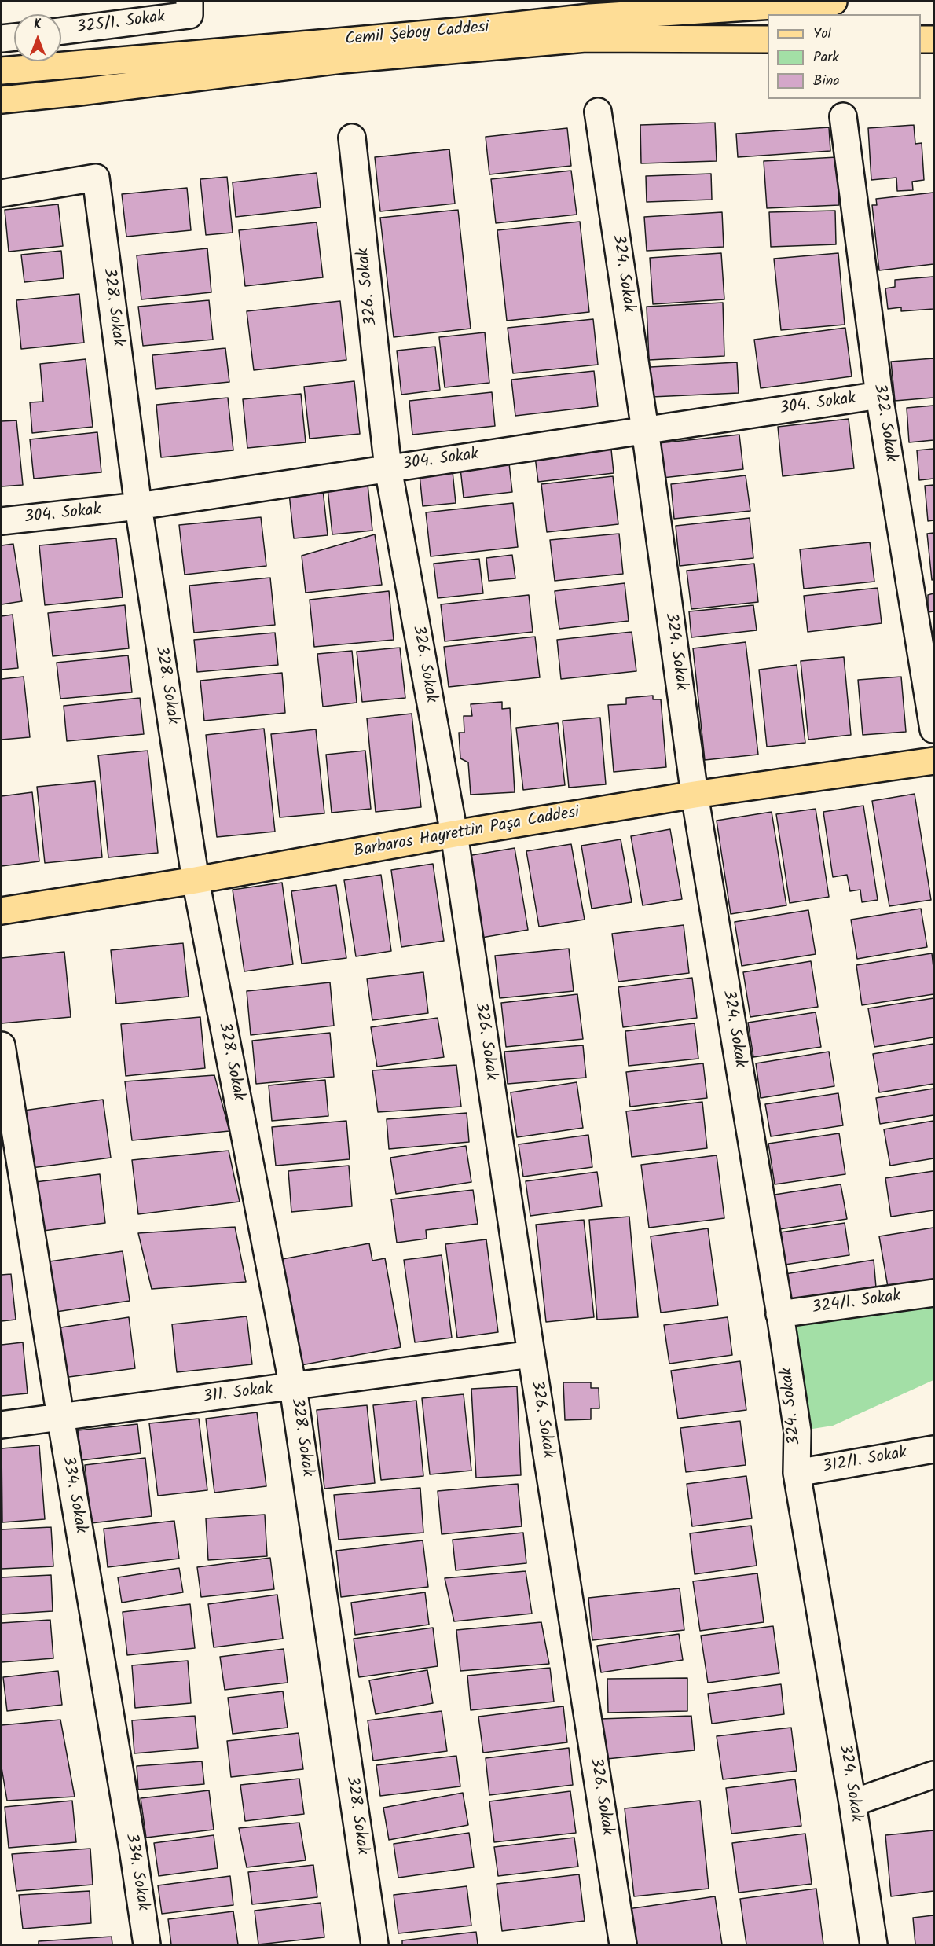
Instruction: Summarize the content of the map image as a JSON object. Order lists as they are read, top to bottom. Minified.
{"streets":{"main road":["Cemil Şeboy Caddesi","Barbaros Hayrettin Paşa Caddesi"],"street":["325/1. Sokak","324. Sokak","326. Sokak","328. Sokak","304. Sokak","322. Sokak","324/1. Sokak","311. Sokak","312/1. Sokak","334. Sokak"]},"crossings":[["324. Sokak","304. Sokak"],["324. Sokak","Barbaros Hayrettin Paşa Caddesi"],["324. Sokak","324/1. Sokak"],["324. Sokak","312/1. Sokak"],["326. Sokak","304. Sokak"],["326. Sokak","Barbaros Hayrettin Paşa Caddesi"],["326. Sokak","311. Sokak"],["328. Sokak","304. Sokak"],["328. Sokak","Barbaros Hayrettin Paşa Caddesi"],["328. Sokak","311. Sokak"],["304. Sokak","322. Sokak"],["311. Sokak","334. Sokak"]],"legend":["Yol","Park","Bina"],"north":"top"}
